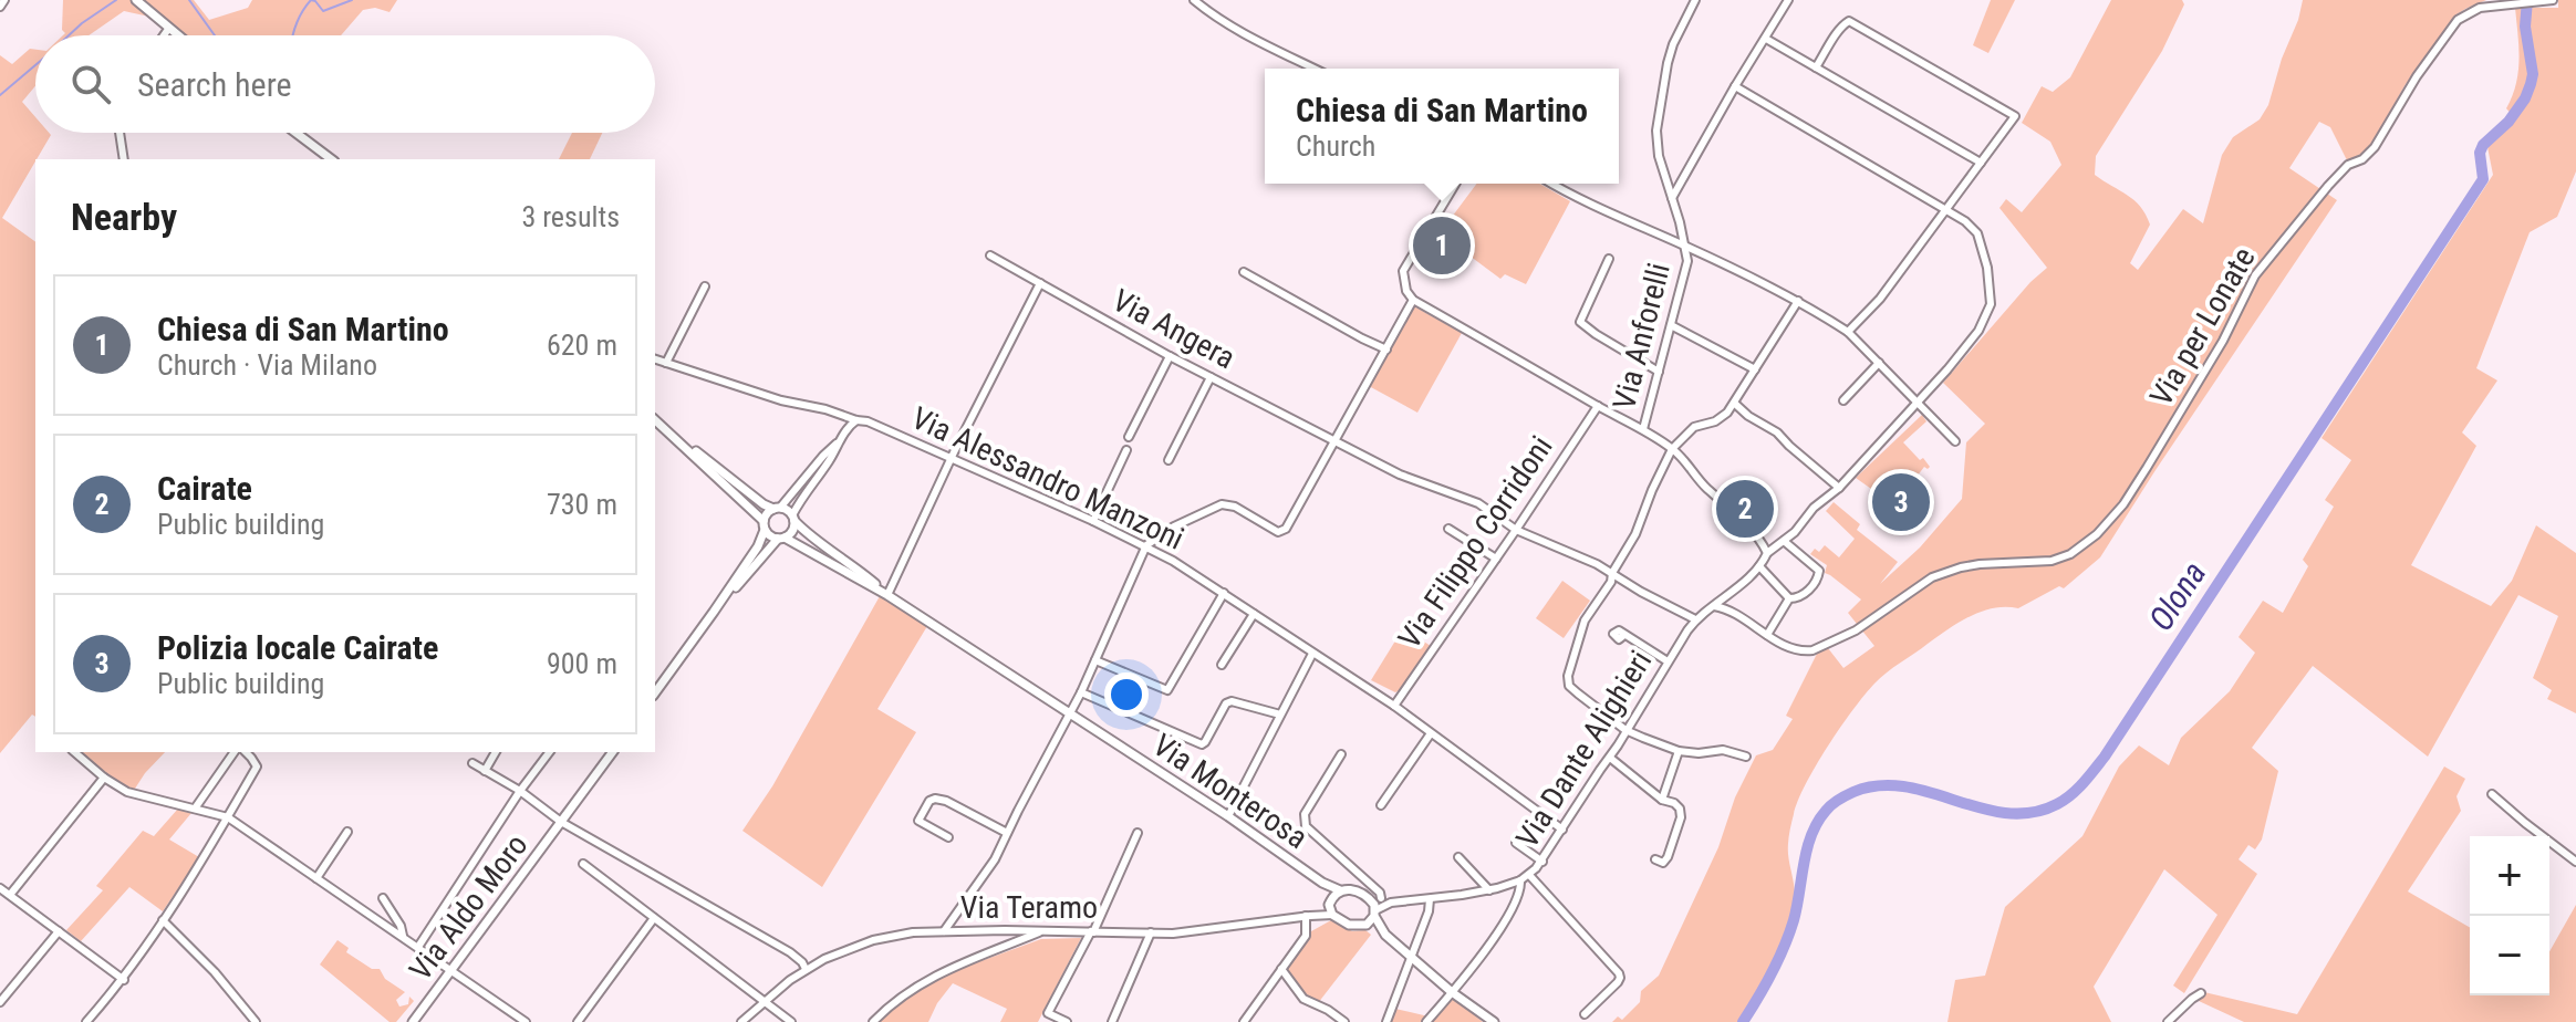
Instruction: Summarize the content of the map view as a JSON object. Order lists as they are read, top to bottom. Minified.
{"streets":{"main road":["Via Monterosa","Via Aldo Moro"],"street":["Via per Lonate","Via Angera","Via Anforelli","Via Alessandro Manzoni","Via Filippo Corridoni","Via Dante Alighieri","Via Teramo"]},"crossings":[["Via Angera","Via Filippo Corridoni"],["Via Angera","Via Dante Alighieri"],["Via Alessandro Manzoni","Via Filippo Corridoni"],["Via Alessandro Manzoni","Via Dante Alighieri"],["Via Monterosa","Via Teramo"]],"water":["Olona"],"page":{"search":"Search here","popup":["Chiesa di San Martino","Church"],"heading":["Nearby","3 results"],"pins":["1","3","2"],"list":[{"mark":"1","name":"Chiesa di San Martino","note":"Church · Via Milano","value":"620 m"},{"mark":"2","name":"Cairate","note":"Public building","value":"730 m"},{"mark":"3","name":"Polizia locale Cairate","note":"Public building","value":"900 m"}],"map_buttons":["+","−"]}}
